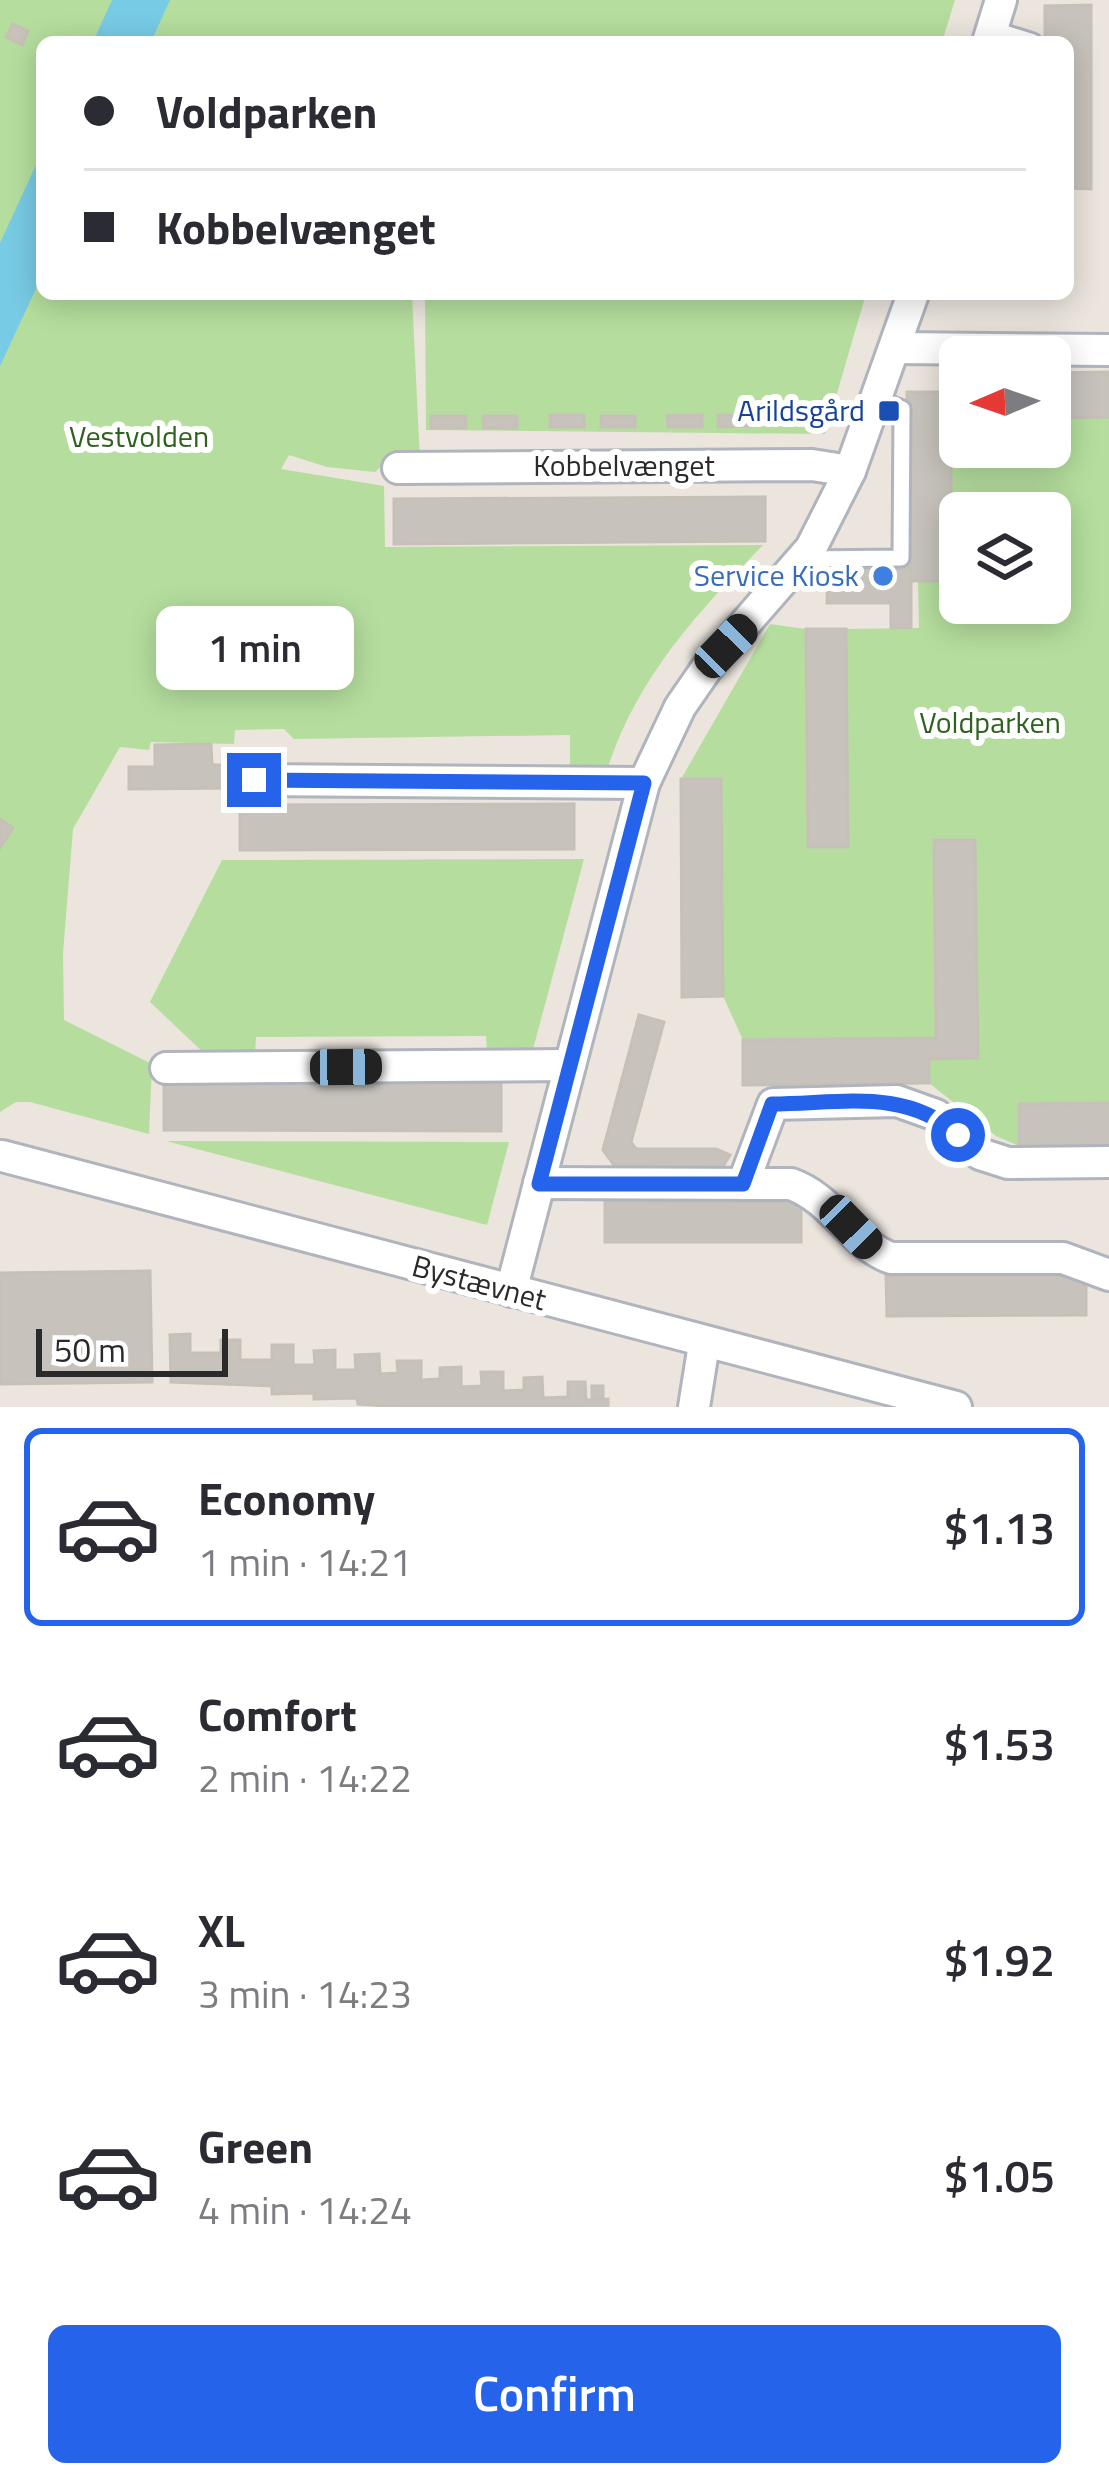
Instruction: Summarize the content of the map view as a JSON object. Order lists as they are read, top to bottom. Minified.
{"streets":{"street":["Kobbelvænget","Bystævnet"]},"parks":["Vestvolden","Voldparken"],"places":{"transit":["Arildsgård"],"other":["Service Kiosk"]},"scale_bar":"50 m","north":"left","page":{"banner":["Voldparken","Kobbelvænget"],"bubble":"1 min","scale":"50 m","list":[{"name":"Economy","note":"1 min · 14:21","value":"$1.13"},{"name":"Comfort","note":"2 min · 14:22","value":"$1.53"},{"name":"XL","note":"3 min · 14:23","value":"$1.92"},{"name":"Green","note":"4 min · 14:24","value":"$1.05"}],"buttons":"Confirm"}}
